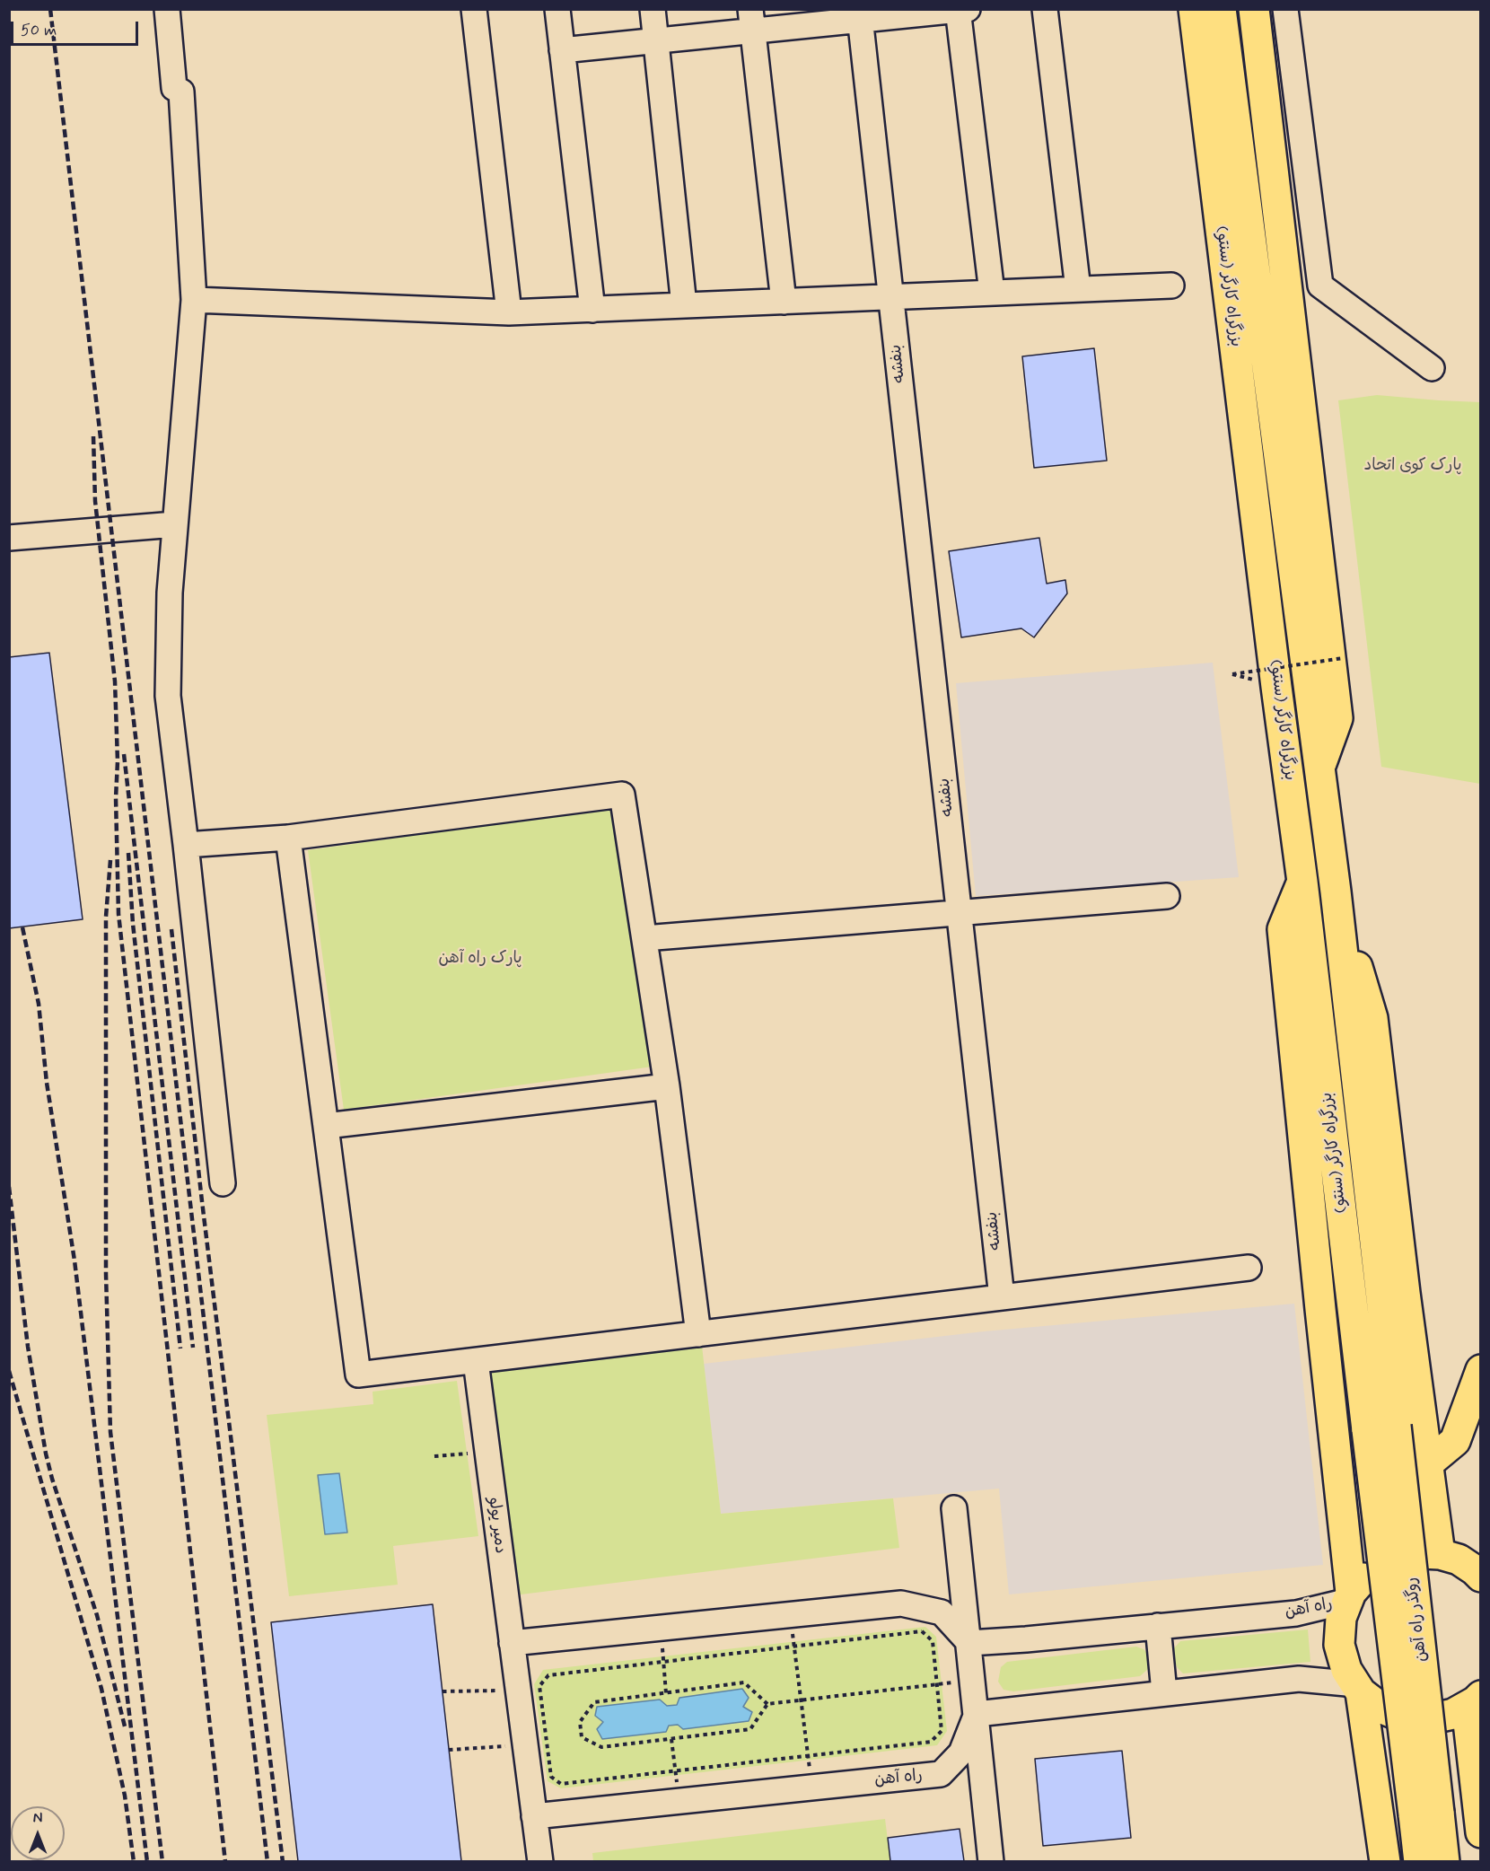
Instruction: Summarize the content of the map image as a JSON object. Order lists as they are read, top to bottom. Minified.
{"streets":{"main road":["بزرگراه کارگر (سنتو)","روگذر راه آهن"],"street":["بنفشه","دمیر یولو","راه آهن"]},"crossings":[["بزرگراه کارگر (سنتو)","روگذر راه آهن"],["دمیر یولو","راه آهن"]],"parks":["پارک کوی اتحاد","پارک راه آهن"],"scale_bar":"50 m","north":"top"}
